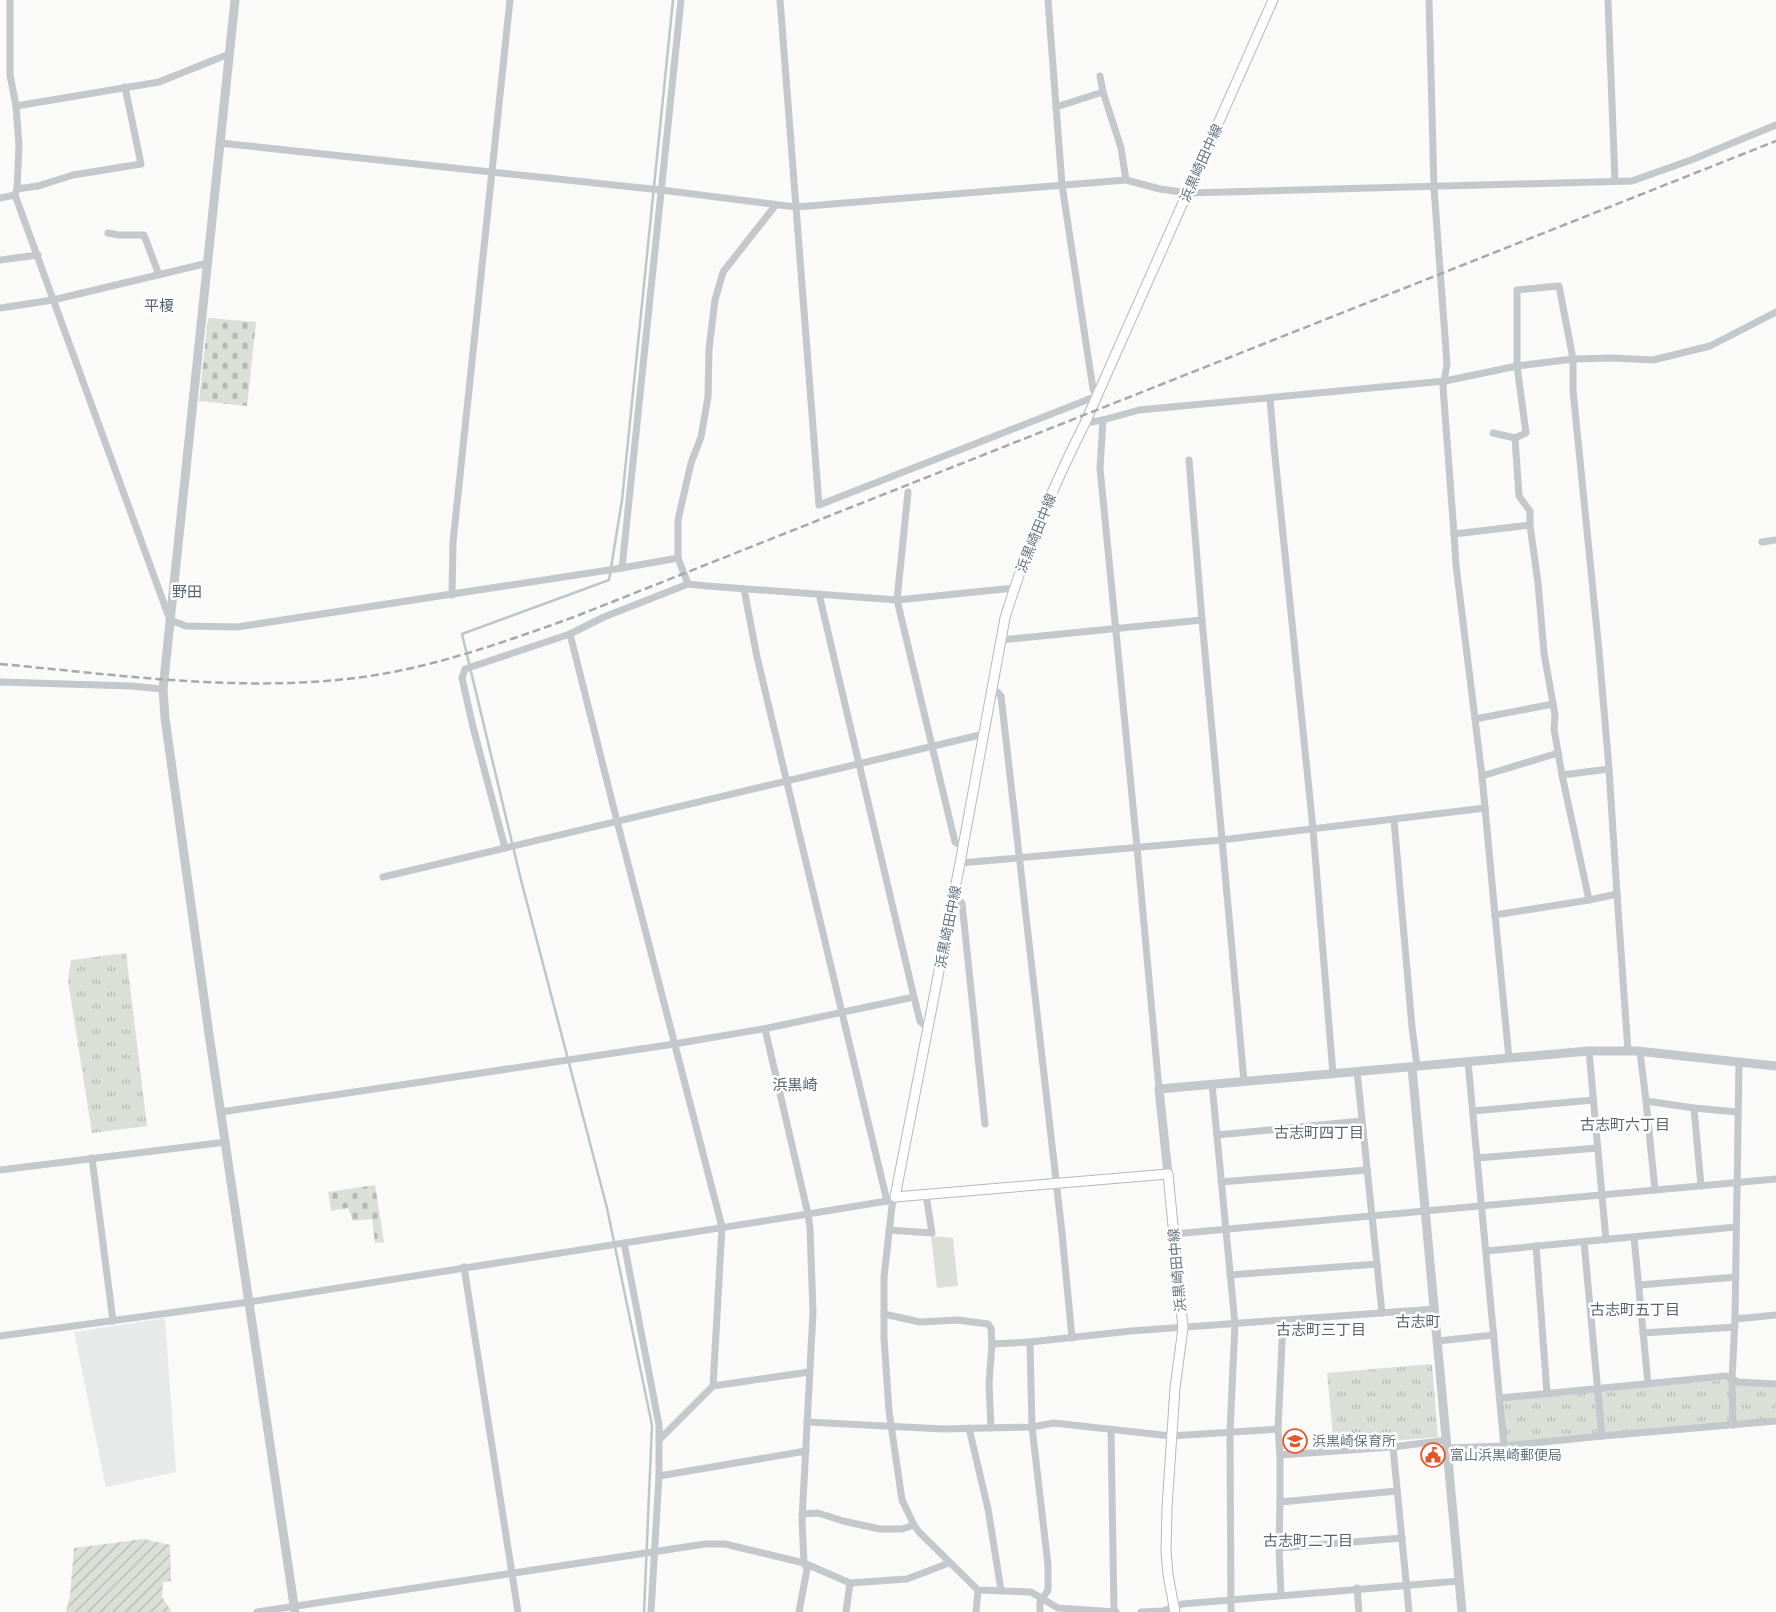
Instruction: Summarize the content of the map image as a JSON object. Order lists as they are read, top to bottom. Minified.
{"streets":{"main road":["浜黒崎田中線"]},"districts":["平榎","野田","浜黒崎","古志町六丁目","古志町四丁目","古志町五丁目","古志町","古志町三丁目","古志町二丁目"],"places":{"school or university":["浜黒崎保育所"],"public building":["富山浜黒崎郵便局"]}}
